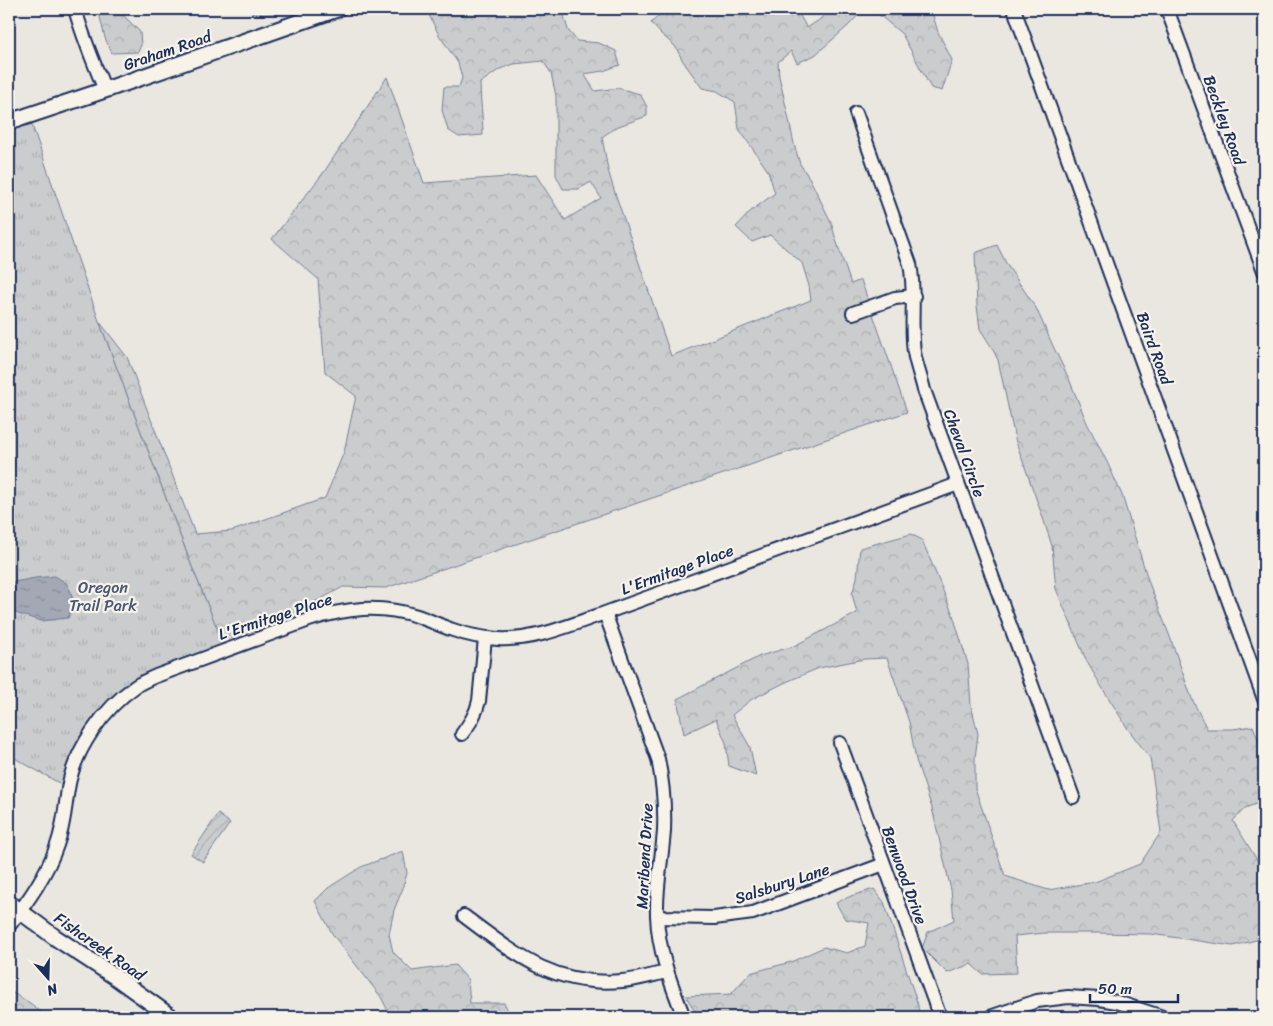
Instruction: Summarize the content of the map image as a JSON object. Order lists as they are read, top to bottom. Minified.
{"streets":{"main road":["Graham Road","Fishcreek Road"],"street":["Beckley Road","Baird Road","Cheval Circle","L'Ermitage Place","Maribend Drive","Benwood Drive","Salsbury Lane"]},"crossings":[["Cheval Circle","L'Ermitage Place"],["L'Ermitage Place","Maribend Drive"],["L'Ermitage Place","Fishcreek Road"],["Maribend Drive","Salsbury Lane"],["Benwood Drive","Salsbury Lane"]],"parks":["Oregon Trail Park"],"scale_bar":"50 m","north":"bottom"}
